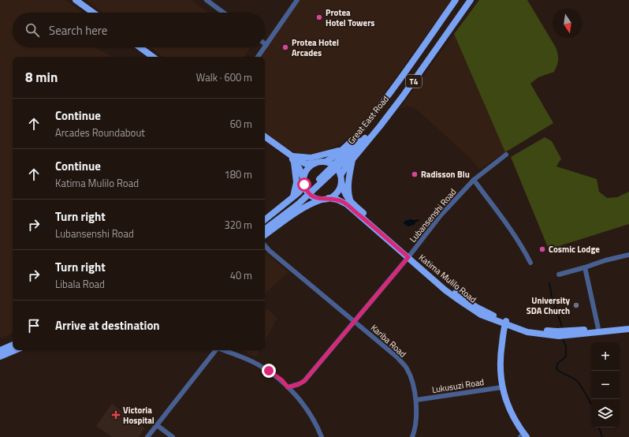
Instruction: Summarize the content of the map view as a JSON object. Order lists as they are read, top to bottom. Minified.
{"streets":{"main road":["T4","Great East Road","Katima Mulilo Road"],"street":["Lubansenshi Road","Kariba Road","Lukusuzi Road"]},"crossings":[["Great East Road","Katima Mulilo Road"],["Lubansenshi Road","Katima Mulilo Road"],["Lubansenshi Road","Kariba Road"],["Kariba Road","Lukusuzi Road"]],"places":{"other":["Protea Hotel Towers","Protea Hotel Arcades","Radisson Blu","Cosmic Lodge","University SDA Church"],"health":["Victoria Hospital"]},"north":"bottom","page":{"search":"Search here","heading":["8 min","Walk · 600 m"],"list":[["Continue","Arcades Roundabout","60 m"],["Continue","Katima Mulilo Road","180 m"],["Turn right","Lubansenshi Road","320 m"],["Turn right","Libala Road","40 m"],"Arrive at destination"],"map_buttons":["+","−"]}}
